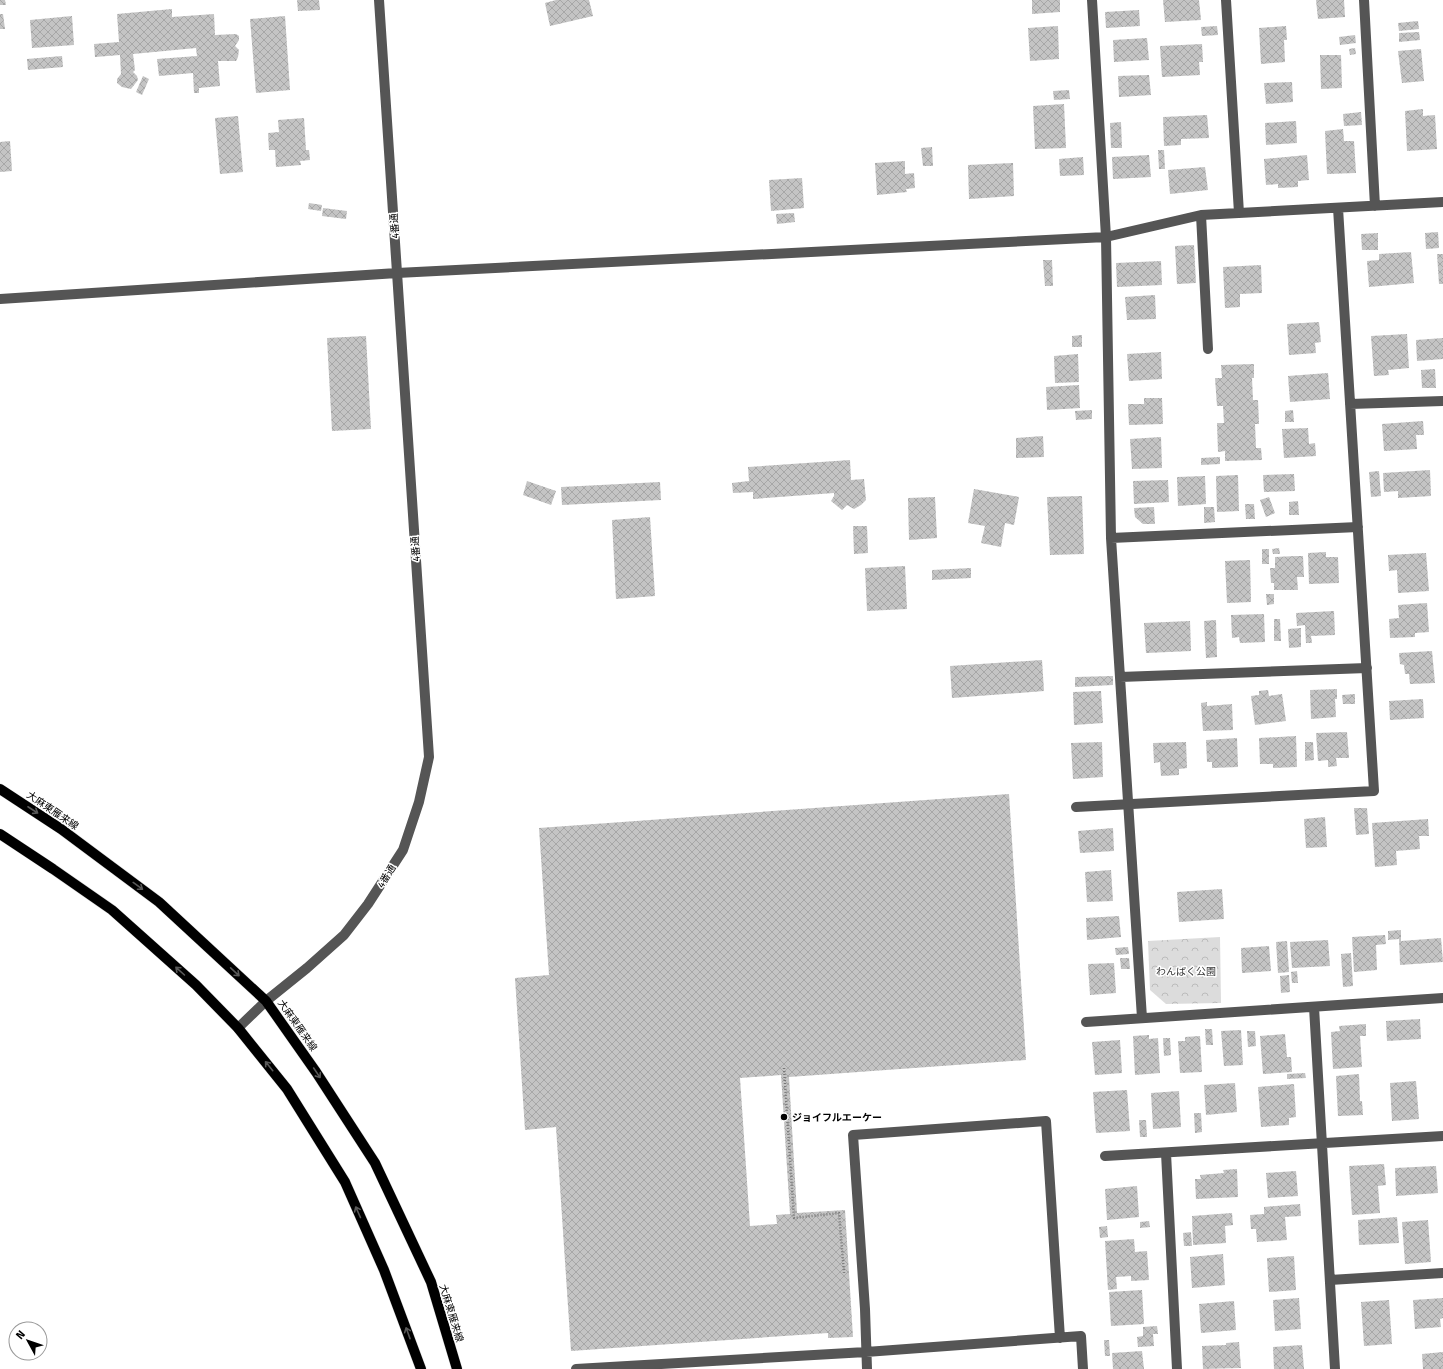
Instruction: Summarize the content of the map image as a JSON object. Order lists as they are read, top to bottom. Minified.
{"streets":{"main road":["大麻東雁来線"],"street":["4番通"]},"crossings":[["4番通","大麻東雁来線"]],"parks":["わんぱく公園"],"places":["ジョイフルエーケー"],"north":"top left"}
